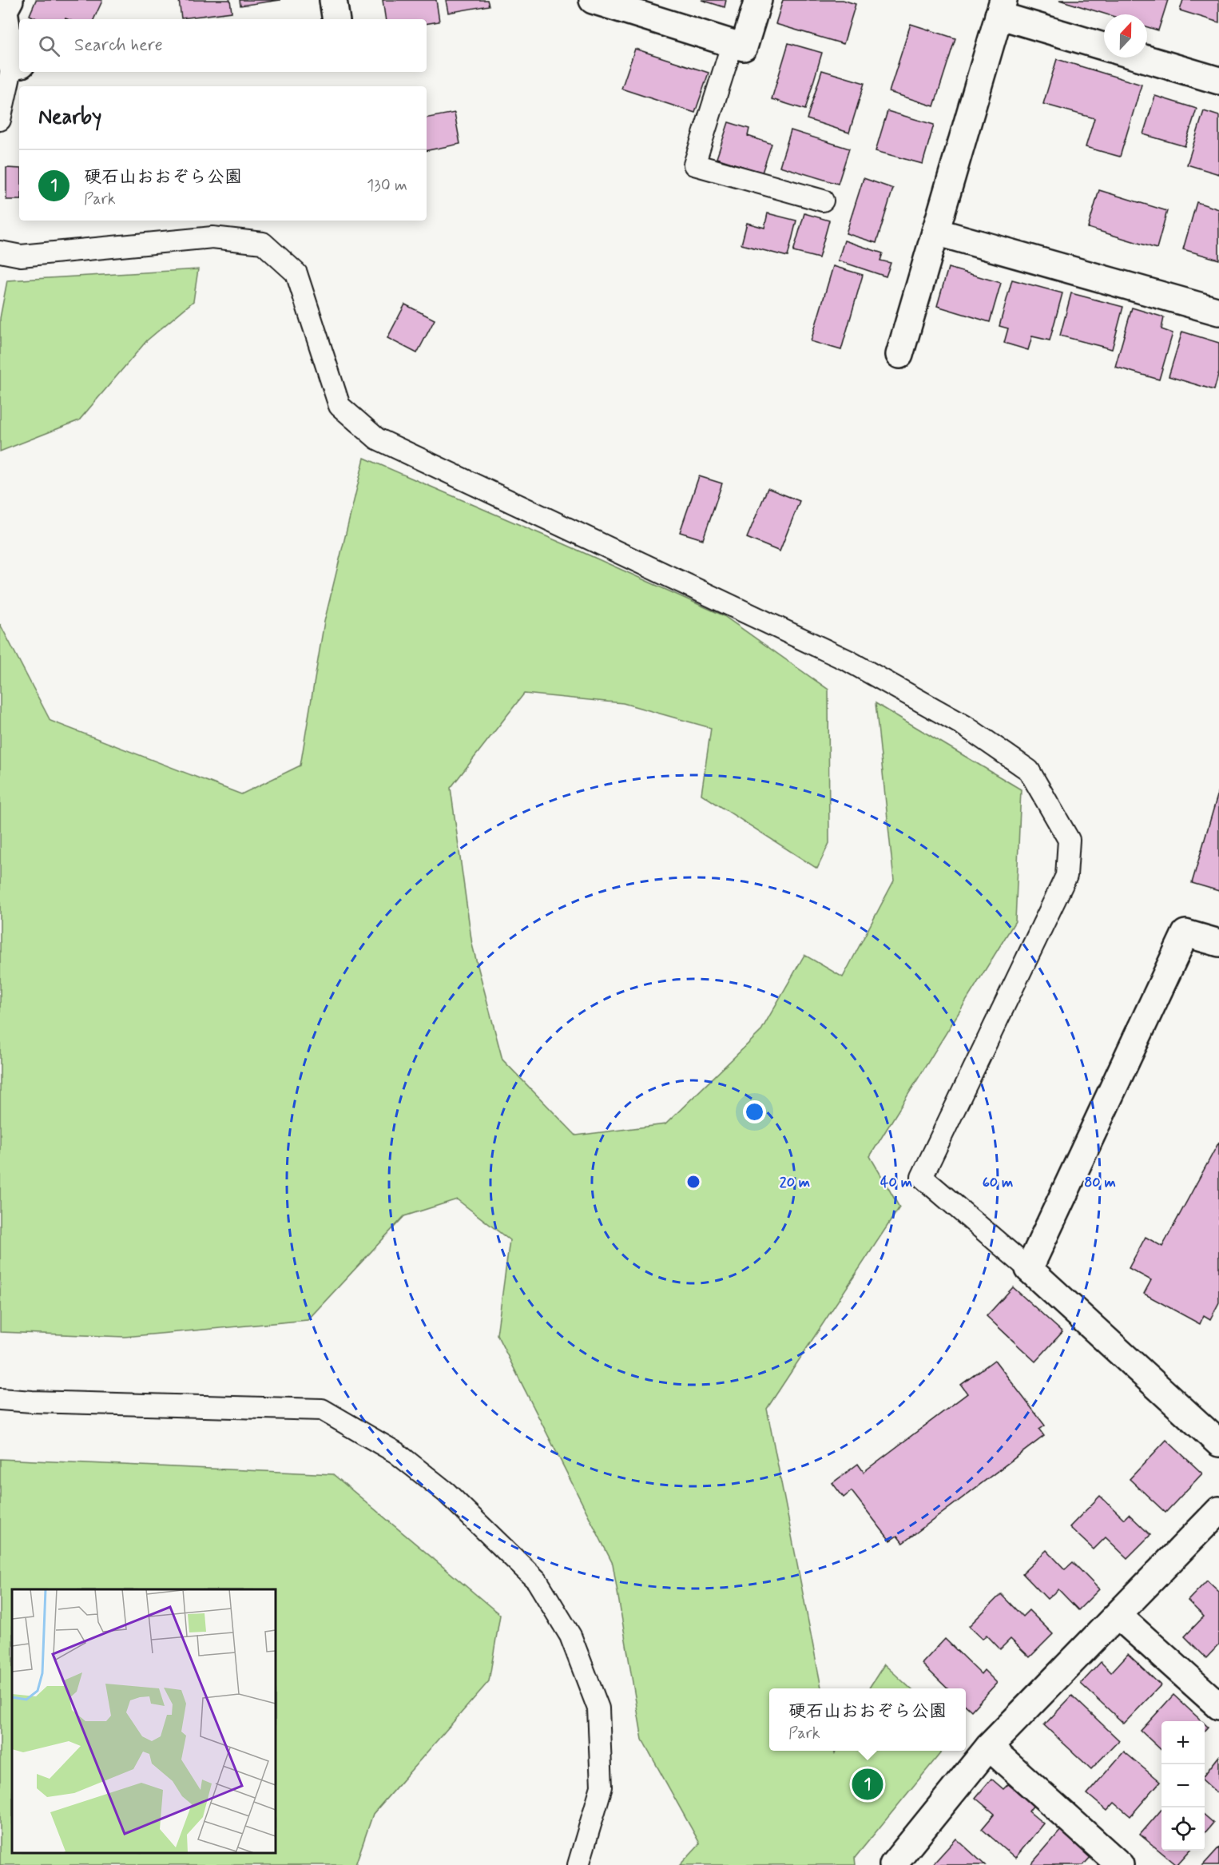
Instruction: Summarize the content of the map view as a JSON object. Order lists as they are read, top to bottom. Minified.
{"north":"top","page":{"search":"Search here","heading":"Nearby","list":[{"mark":"1","name":"硬石山おおぞら公園","note":"Park","value":"130 m"}],"popup":["硬石山おおぞら公園","Park"],"map_buttons":["+","−"],"pins":"1"},"rings":["20 m","40 m","60 m","80 m"]}
